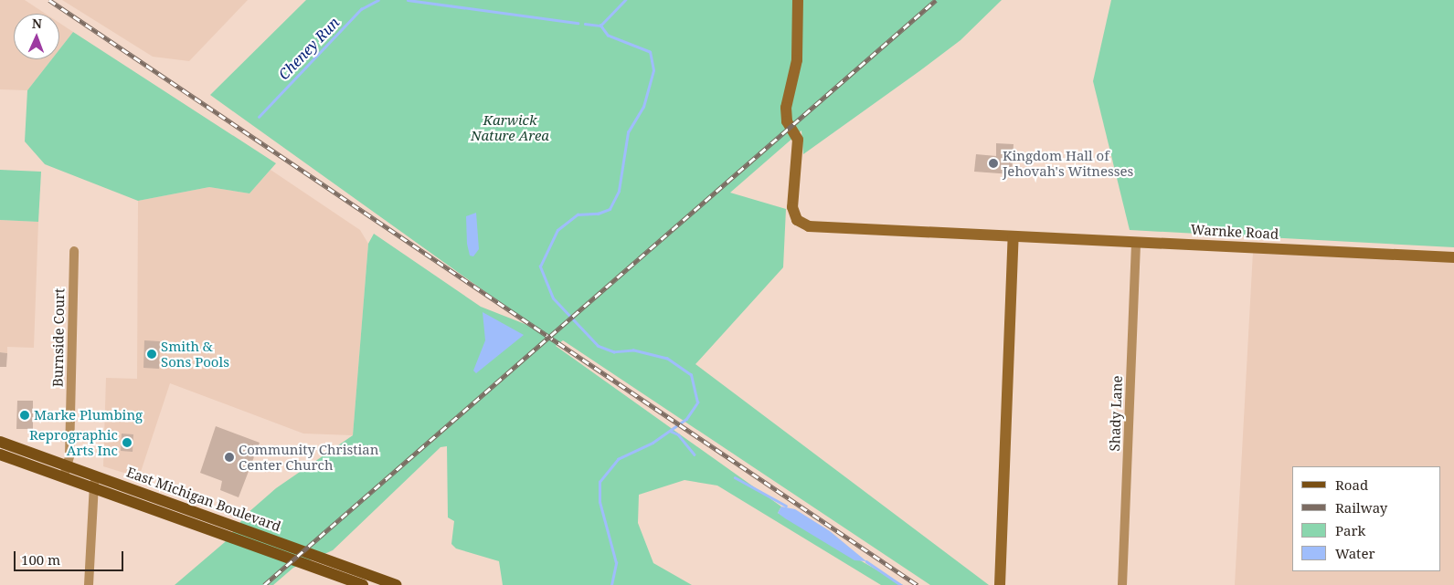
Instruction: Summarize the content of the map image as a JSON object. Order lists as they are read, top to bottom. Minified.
{"streets":{"main road":["East Michigan Boulevard"],"street":["Warnke Road","Burnside Court","Shady Lane"]},"crossings":[["Warnke Road","Shady Lane"],["Burnside Court","East Michigan Boulevard"]],"water":["Cheney Run"],"parks":["Karwick Nature Area"],"places":["Kingdom Hall of Jehovah's Witnesses","Smith & Sons Pools","Marke Plumbing","Reprographic Arts Inc","Community Christian Center Church"],"legend":["Road","Railway","Park","Water"],"scale_bar":"100 m","north":"top"}
